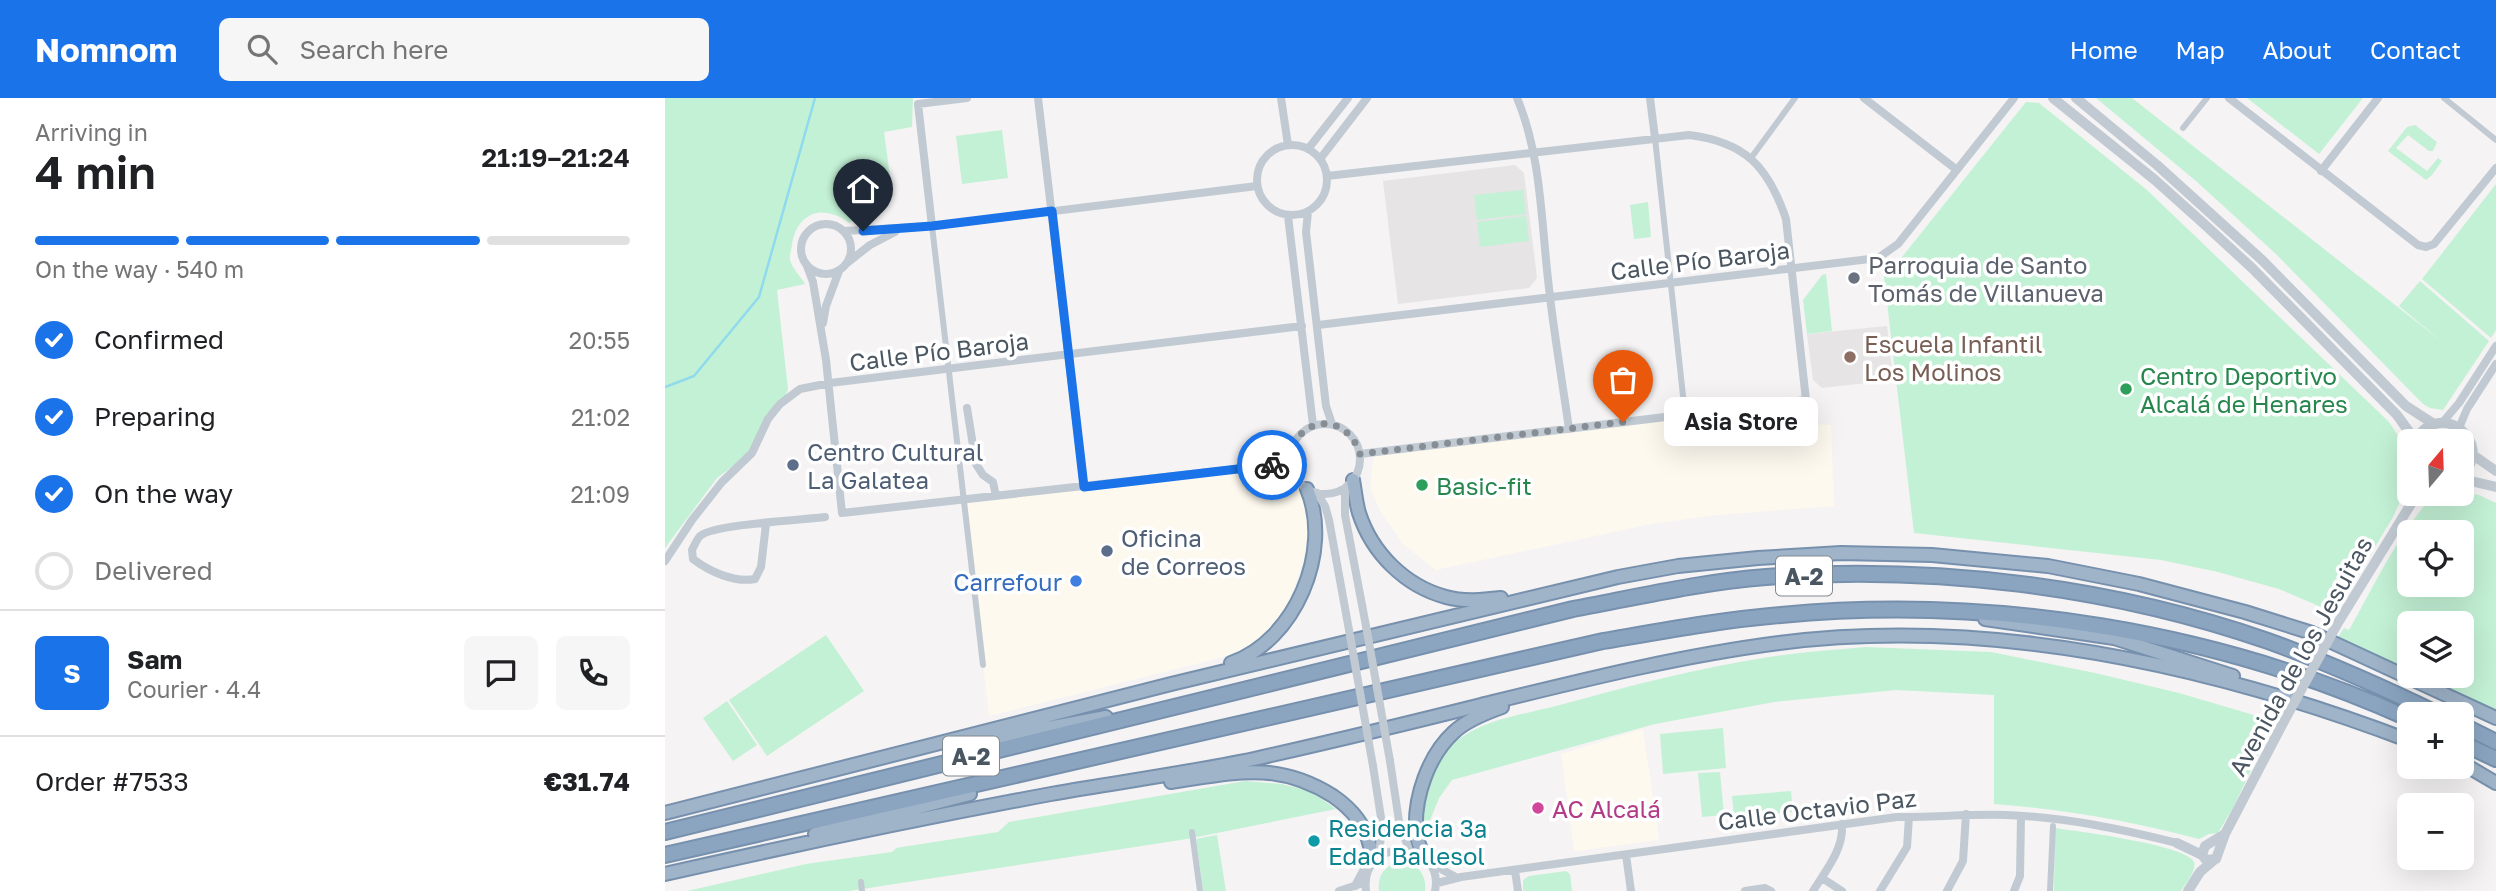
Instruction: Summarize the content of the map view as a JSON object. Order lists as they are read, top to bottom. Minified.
{"streets":{"highway":["A-2"],"street":["Calle Pío Baroja","Avenida de los Jesuitas","Calle Octavio Paz"]},"crossings":[["Avenida de los Jesuitas","Calle Octavio Paz"]],"places":["Parroquia de Santo Tomás de Villanueva","Escuela Infantil Los Molinos","Centro Deportivo Alcalá de Henares","Asia Store","Centro Cultural La Galatea","Basic-fit","Oficina de Correos","Carrefour","AC Alcalá","Residencia 3ª Edad Ballesol"],"north":"top","page":{"header":"Nomnom","search":"Search here","nav":["Home","Map","About","Contact"],"heading":["4 min","Arriving in","21:19–21:24"],"panel":["Sam","Courier · 4.4","Order #7533","€31.74"],"bar":"On the way · 540 m","list":[["Confirmed","20:55"],["Preparing","21:02"],["On the way","21:09"],"Delivered"],"bubble":"Asia Store","map_buttons":["+","−"],"round":"S"}}
